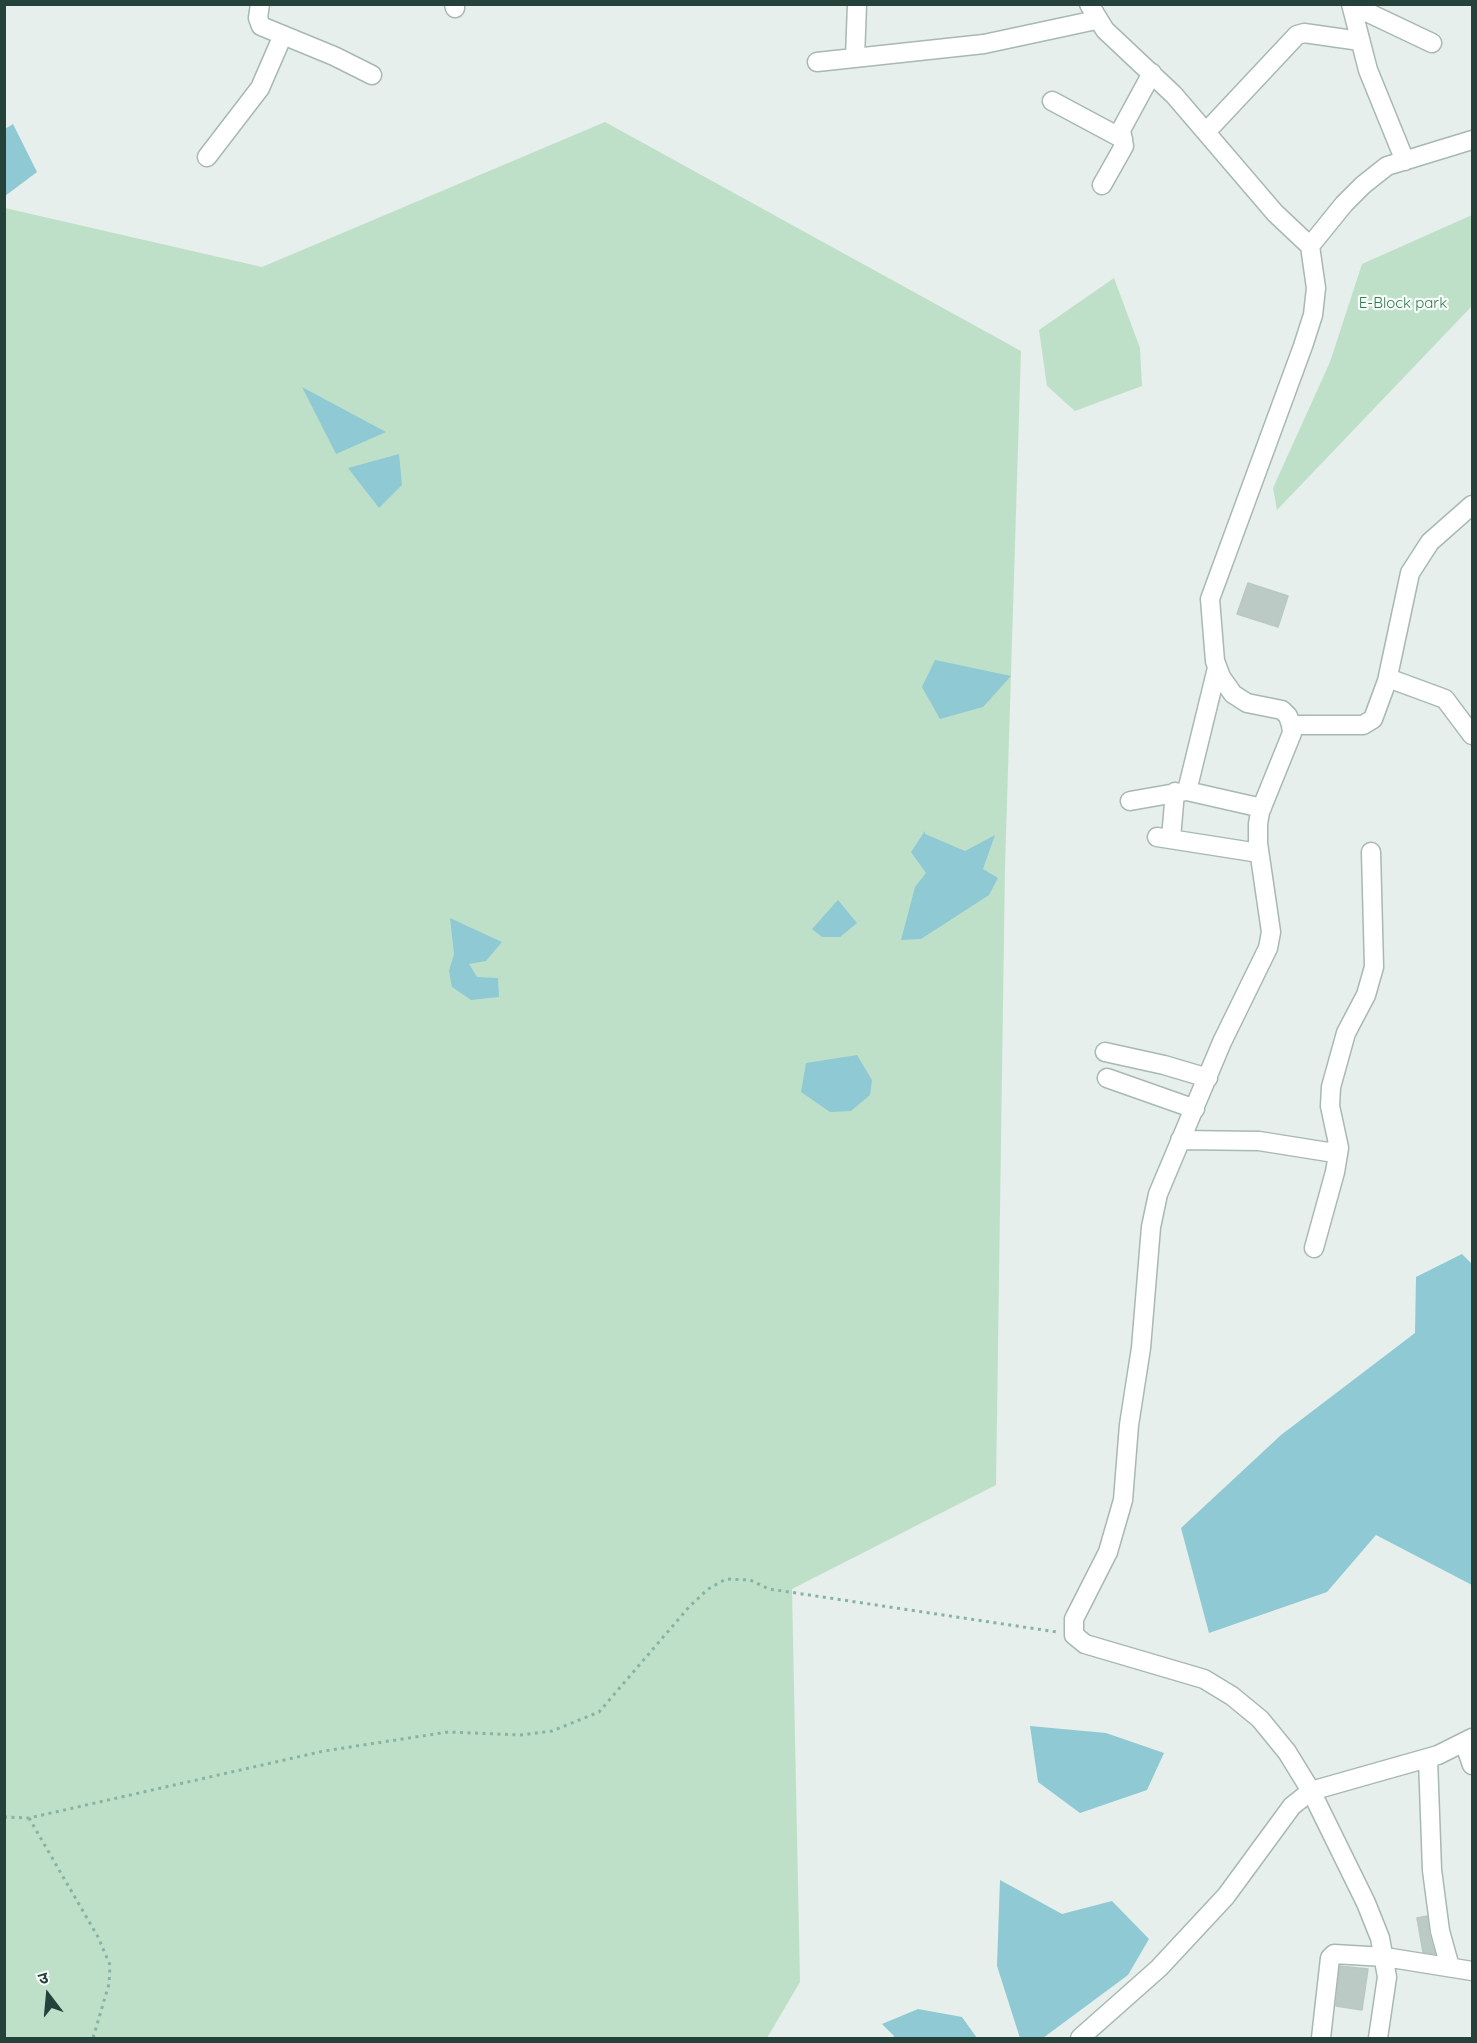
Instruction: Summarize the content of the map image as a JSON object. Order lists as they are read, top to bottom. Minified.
{"parks":["E-Block park"],"north":"top"}
